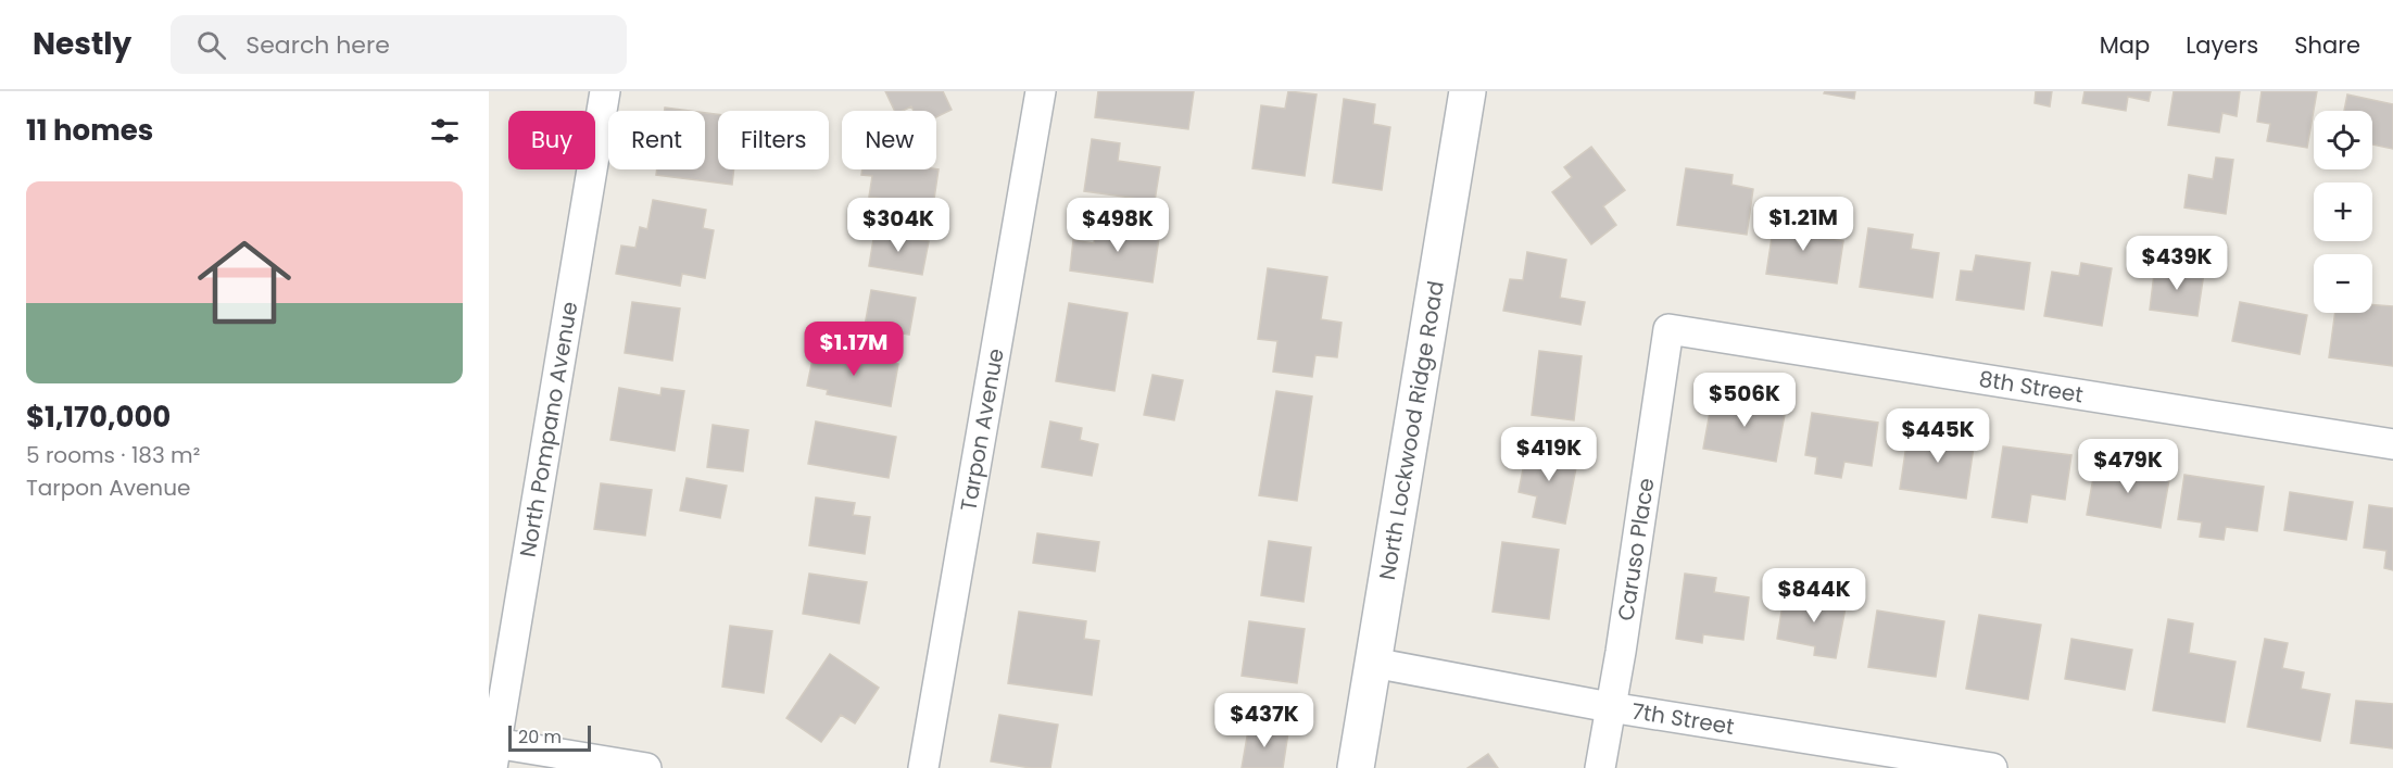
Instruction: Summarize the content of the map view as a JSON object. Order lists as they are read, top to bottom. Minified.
{"streets":{"street":["8th Street","North Pompano Avenue","North Lockwood Ridge Road","Tarpon Avenue","Caruso Place","7th Street"]},"crossings":[["8th Street","Caruso Place"],["North Lockwood Ridge Road","7th Street"],["Caruso Place","7th Street"]],"scale_bar":"20 m","page":{"header":"Nestly","search":"Search here","nav":["Map","Layers","Share"],"heading":"11 homes","map_buttons":["+","−"],"chip":["Buy","Rent","Filters","New"],"list":[{"name":"$1,170,000","note":"5 rooms · 183 m² · Tarpon Avenue"}],"price":["$1.21M","$304K","$498K","$439K","$1.17M","$506K","$445K","$419K","$479K","$844K","$437K"],"scale":"20 m"}}
